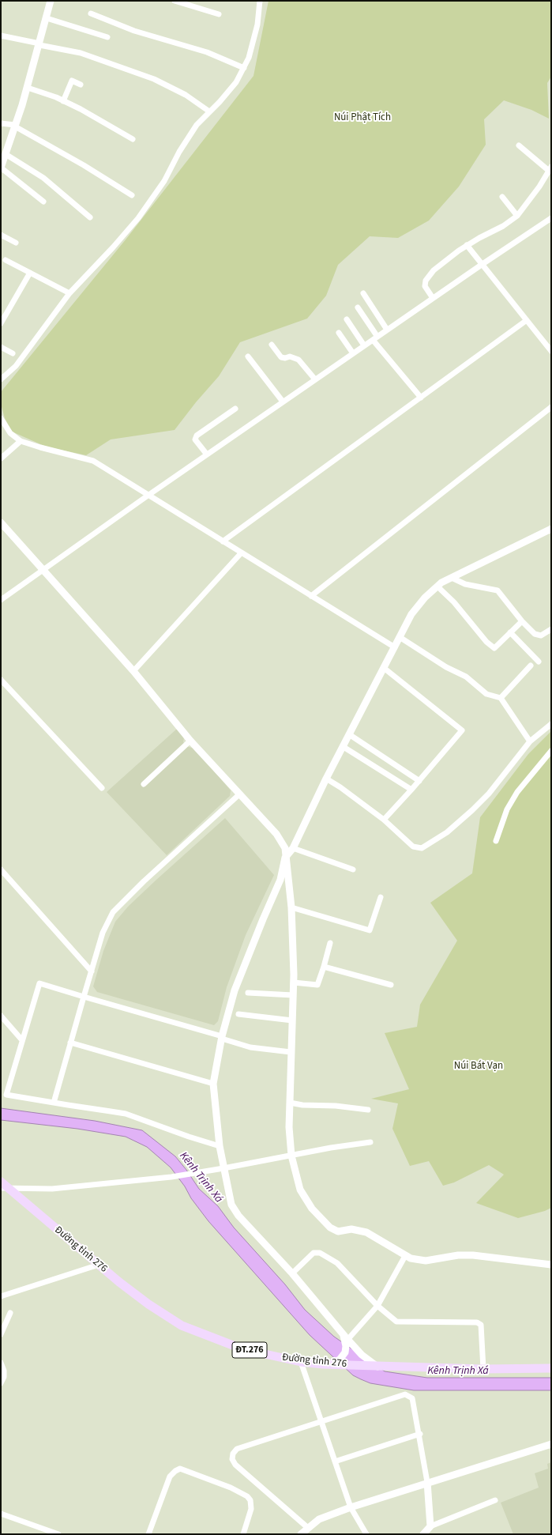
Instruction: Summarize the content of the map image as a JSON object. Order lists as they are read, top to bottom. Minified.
{"streets":{"main road":["Đường tỉnh 276","ĐT.276"]},"water":["Kênh Trịnh Xá"],"parks":["Núi Phật Tích","Núi Bát Vạn"]}
